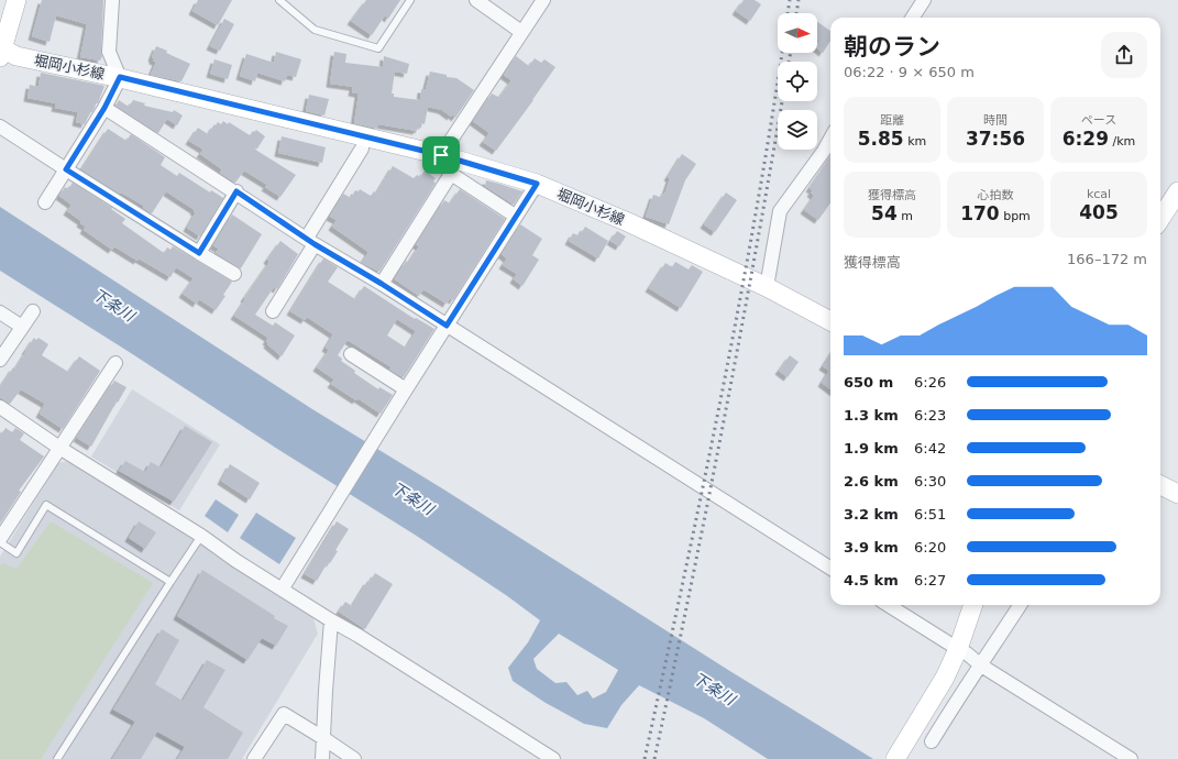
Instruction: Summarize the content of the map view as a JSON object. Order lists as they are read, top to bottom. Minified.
{"streets":{"main road":["堀岡小杉線"]},"water":["下条川"],"north":"right","page":{"heading":["朝のラン","06:22 · 9 × 650 m"],"stats":[["距離","5.85 km"],["時間","37:56"],["ペース","6:29 /km"],["獲得標高","54 m"],["心拍数","170 bpm"],["kcal","405"]],"chart":["獲得標高","166–172 m"],"list":[{"name":"650 m","note":"6:26"},{"name":"1.3 km","note":"6:23"},{"name":"1.9 km","note":"6:42"},{"name":"2.6 km","note":"6:30"},{"name":"3.2 km","note":"6:51"},{"name":"3.9 km","note":"6:20"},{"name":"4.5 km","note":"6:27"}]}}
